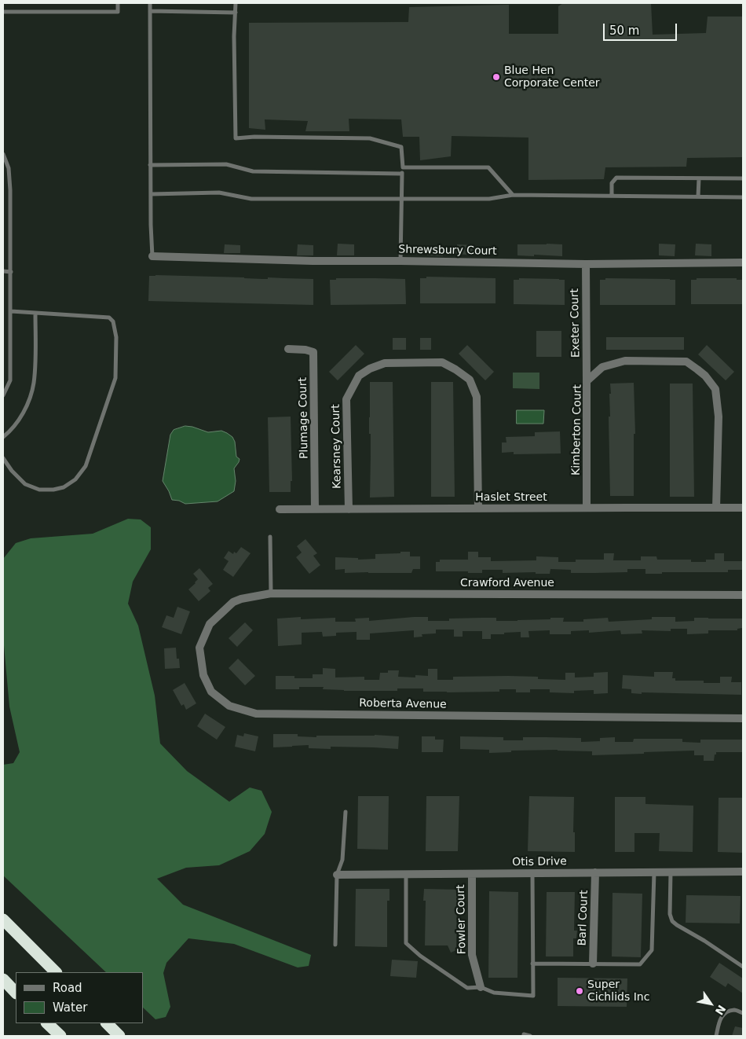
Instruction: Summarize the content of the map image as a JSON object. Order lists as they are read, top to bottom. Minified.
{"streets":{"street":["Shrewsbury Court","Exeter Court","Plumage Court","Kimberton Court","Kearsney Court","Haslet Street","Crawford Avenue","Roberta Avenue","Otis Drive","Barl Court","Fowler Court"]},"crossings":[["Shrewsbury Court","Exeter Court"],["Exeter Court","Kimberton Court"],["Plumage Court","Haslet Street"],["Kimberton Court","Haslet Street"],["Kearsney Court","Haslet Street"],["Crawford Avenue","Roberta Avenue"],["Otis Drive","Barl Court"],["Otis Drive","Fowler Court"]],"places":["Blue Hen Corporate Center","Super Cichlids Inc"],"legend":["Road","Water"],"scale_bar":"50 m","north":"bottom right"}
